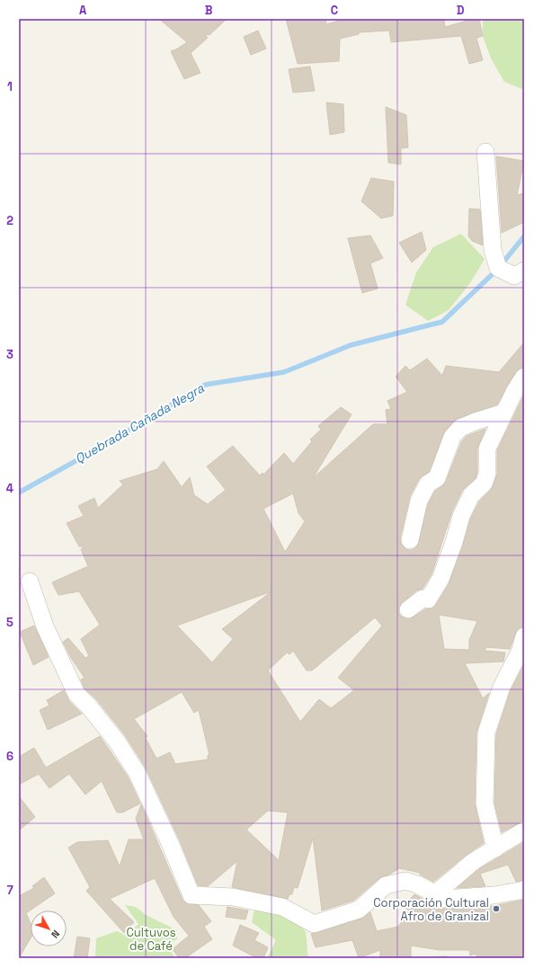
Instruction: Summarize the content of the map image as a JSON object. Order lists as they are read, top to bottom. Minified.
{"water":["Quebrada Cañada Negra"],"parks":["Cultuvos de Café"],"places":["Corporación Cultural Afro de Granizal"],"north":"bottom right","grid":{"columns":["A","B","C","D"],"rows":["1","2","3","4","5","6","7"]}}
